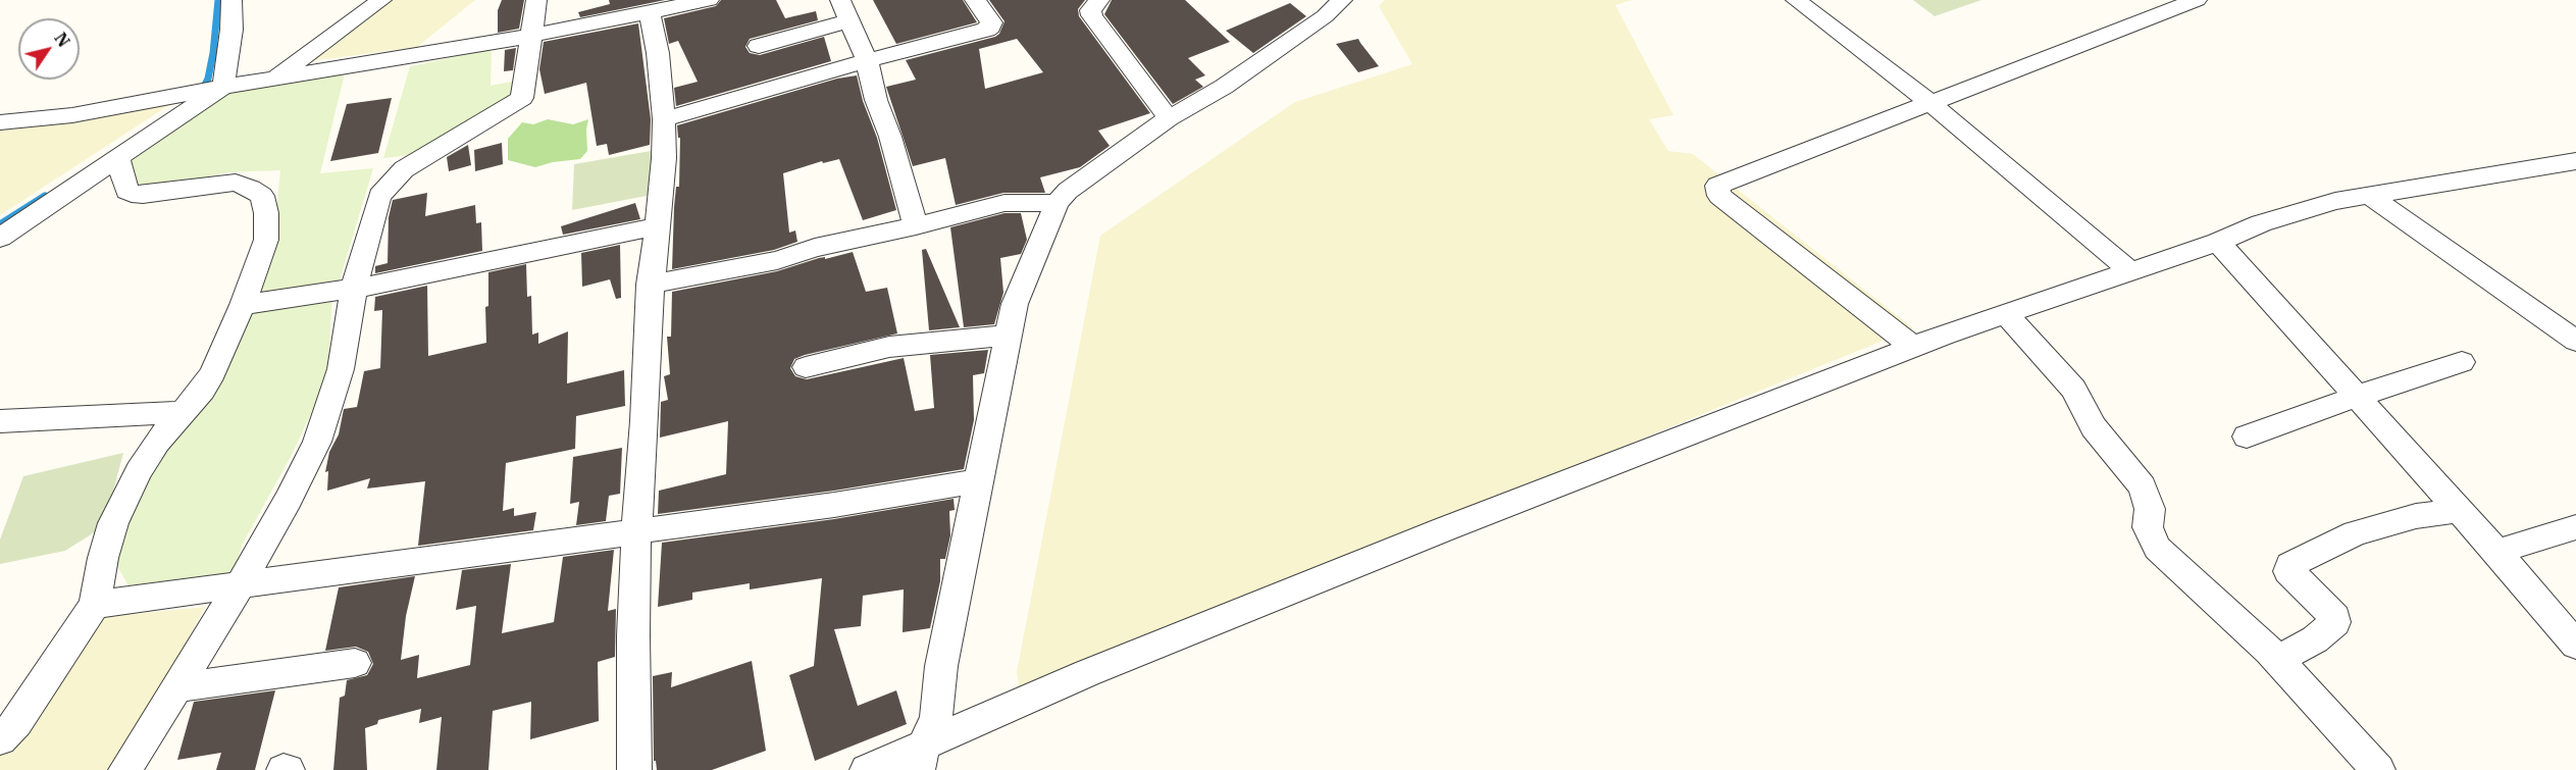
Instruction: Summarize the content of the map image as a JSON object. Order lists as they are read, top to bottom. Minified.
{"north":"top right"}
